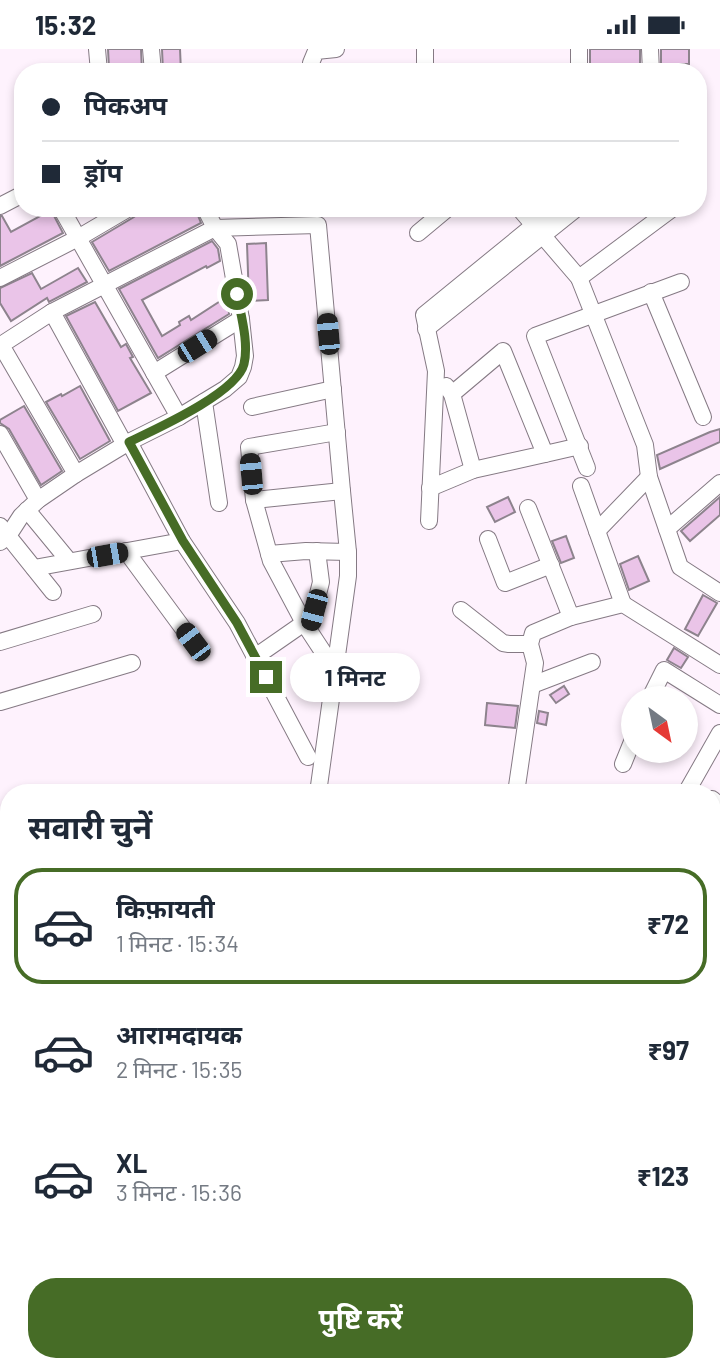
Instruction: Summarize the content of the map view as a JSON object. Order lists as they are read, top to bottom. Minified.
{"north":"bottom right","page":{"status":"15:32","banner":["पिकअप","ड्रॉप"],"bubble":"1 मिनट","heading":"सवारी चुनें","list":[{"name":"किफ़ायती","note":"1 मिनट · 15:34","value":"₹72"},{"name":"आरामदायक","note":"2 मिनट · 15:35","value":"₹97"},{"name":"XL","note":"3 मिनट · 15:36","value":"₹123"}],"buttons":"पुष्टि करें"}}
